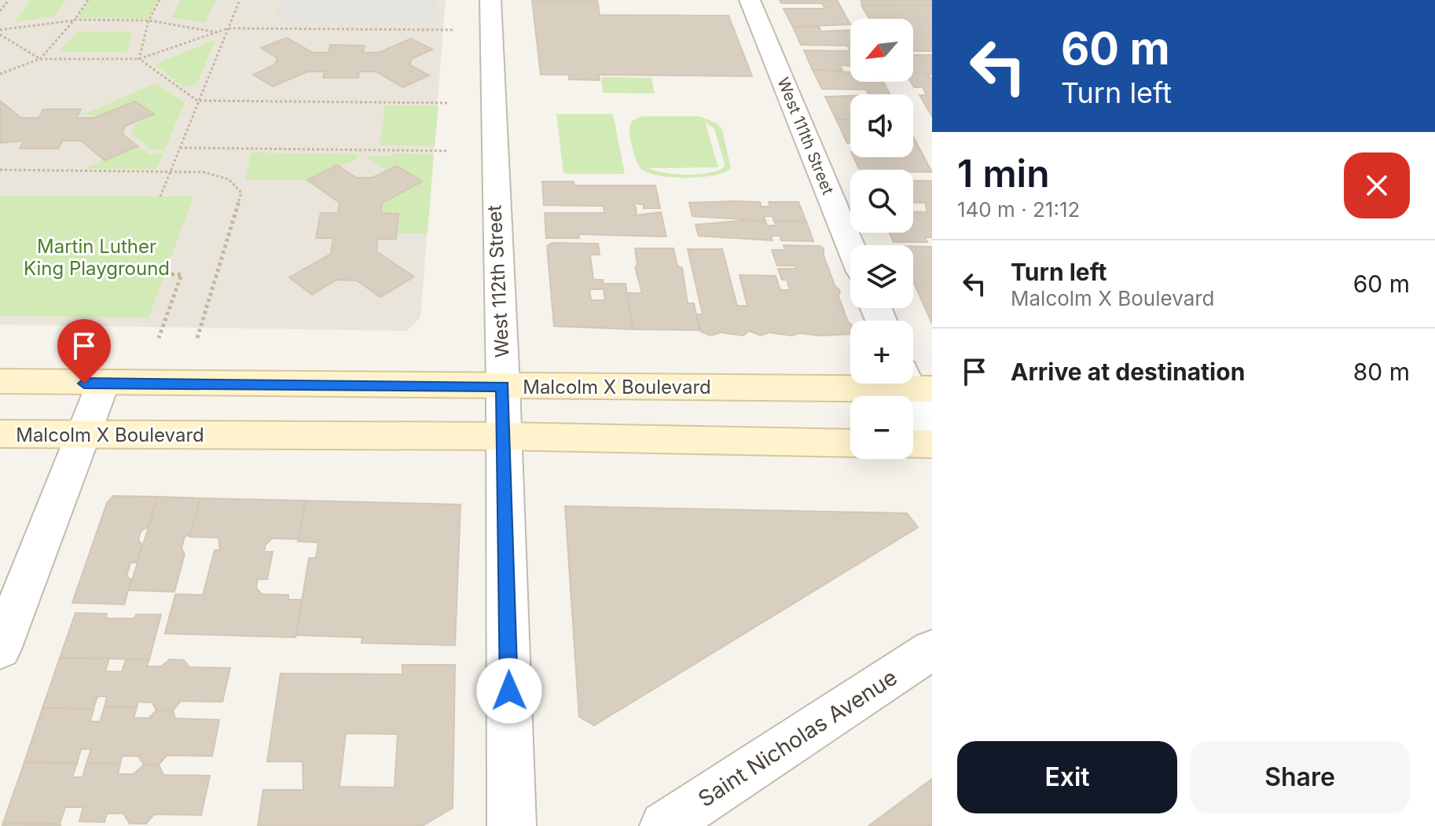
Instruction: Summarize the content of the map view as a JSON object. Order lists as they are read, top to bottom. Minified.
{"streets":{"main road":["Malcolm X Boulevard"],"street":["West 111th Street","West 112th Street","Saint Nicholas Avenue"]},"crossings":[["West 112th Street","Malcolm X Boulevard"]],"parks":["Martin Luther King Playground"],"north":"bottom left","page":{"turn":["60 m","Turn left"],"map_buttons":["+","−"],"heading":["1 min","140 m · 21:12"],"list":[{"name":"Turn left","note":"Malcolm X Boulevard","value":"60 m"},{"name":"Arrive at destination","value":"80 m"}],"buttons":["Exit","Share"]}}
